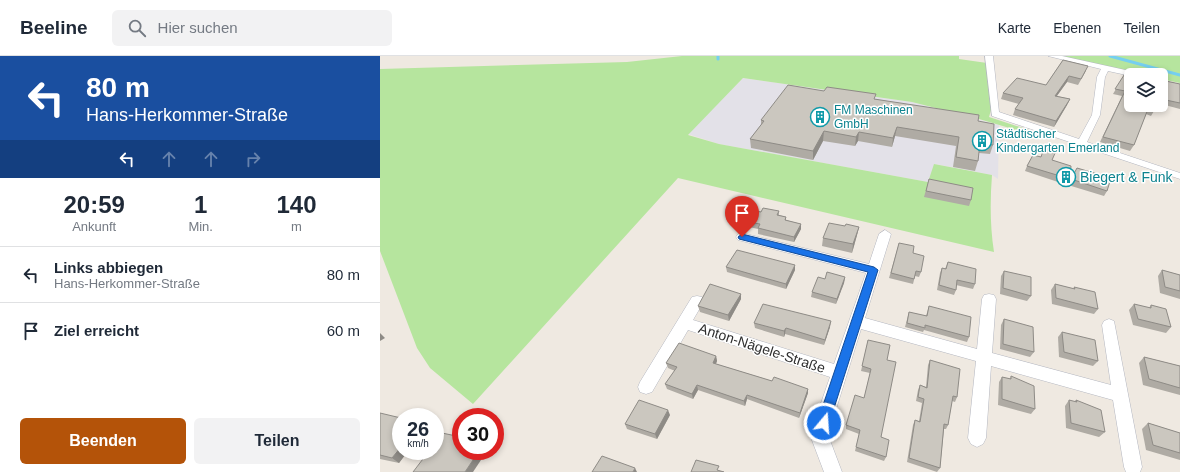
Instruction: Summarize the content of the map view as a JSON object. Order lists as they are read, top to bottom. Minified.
{"streets":{"street":["Anton-Nägele-Straße"]},"places":{"building":["FM Maschinen GmbH","Städtischer Kindergarten Emerland","Biegert & Funk"]},"page":{"header":"Beeline","search":"Hier suchen","nav":["Karte","Ebenen","Teilen"],"turn":["80 m","Hans-Herkommer-Straße"],"eta":["20:59","Ankunft","1","Min.","140","m"],"list":[{"name":"Links abbiegen","note":"Hans-Herkommer-Straße","value":"80 m"},{"name":"Ziel erreicht","value":"60 m"}],"speed":"26 km/h","limit":"30","buttons":["Beenden","Teilen"]}}
